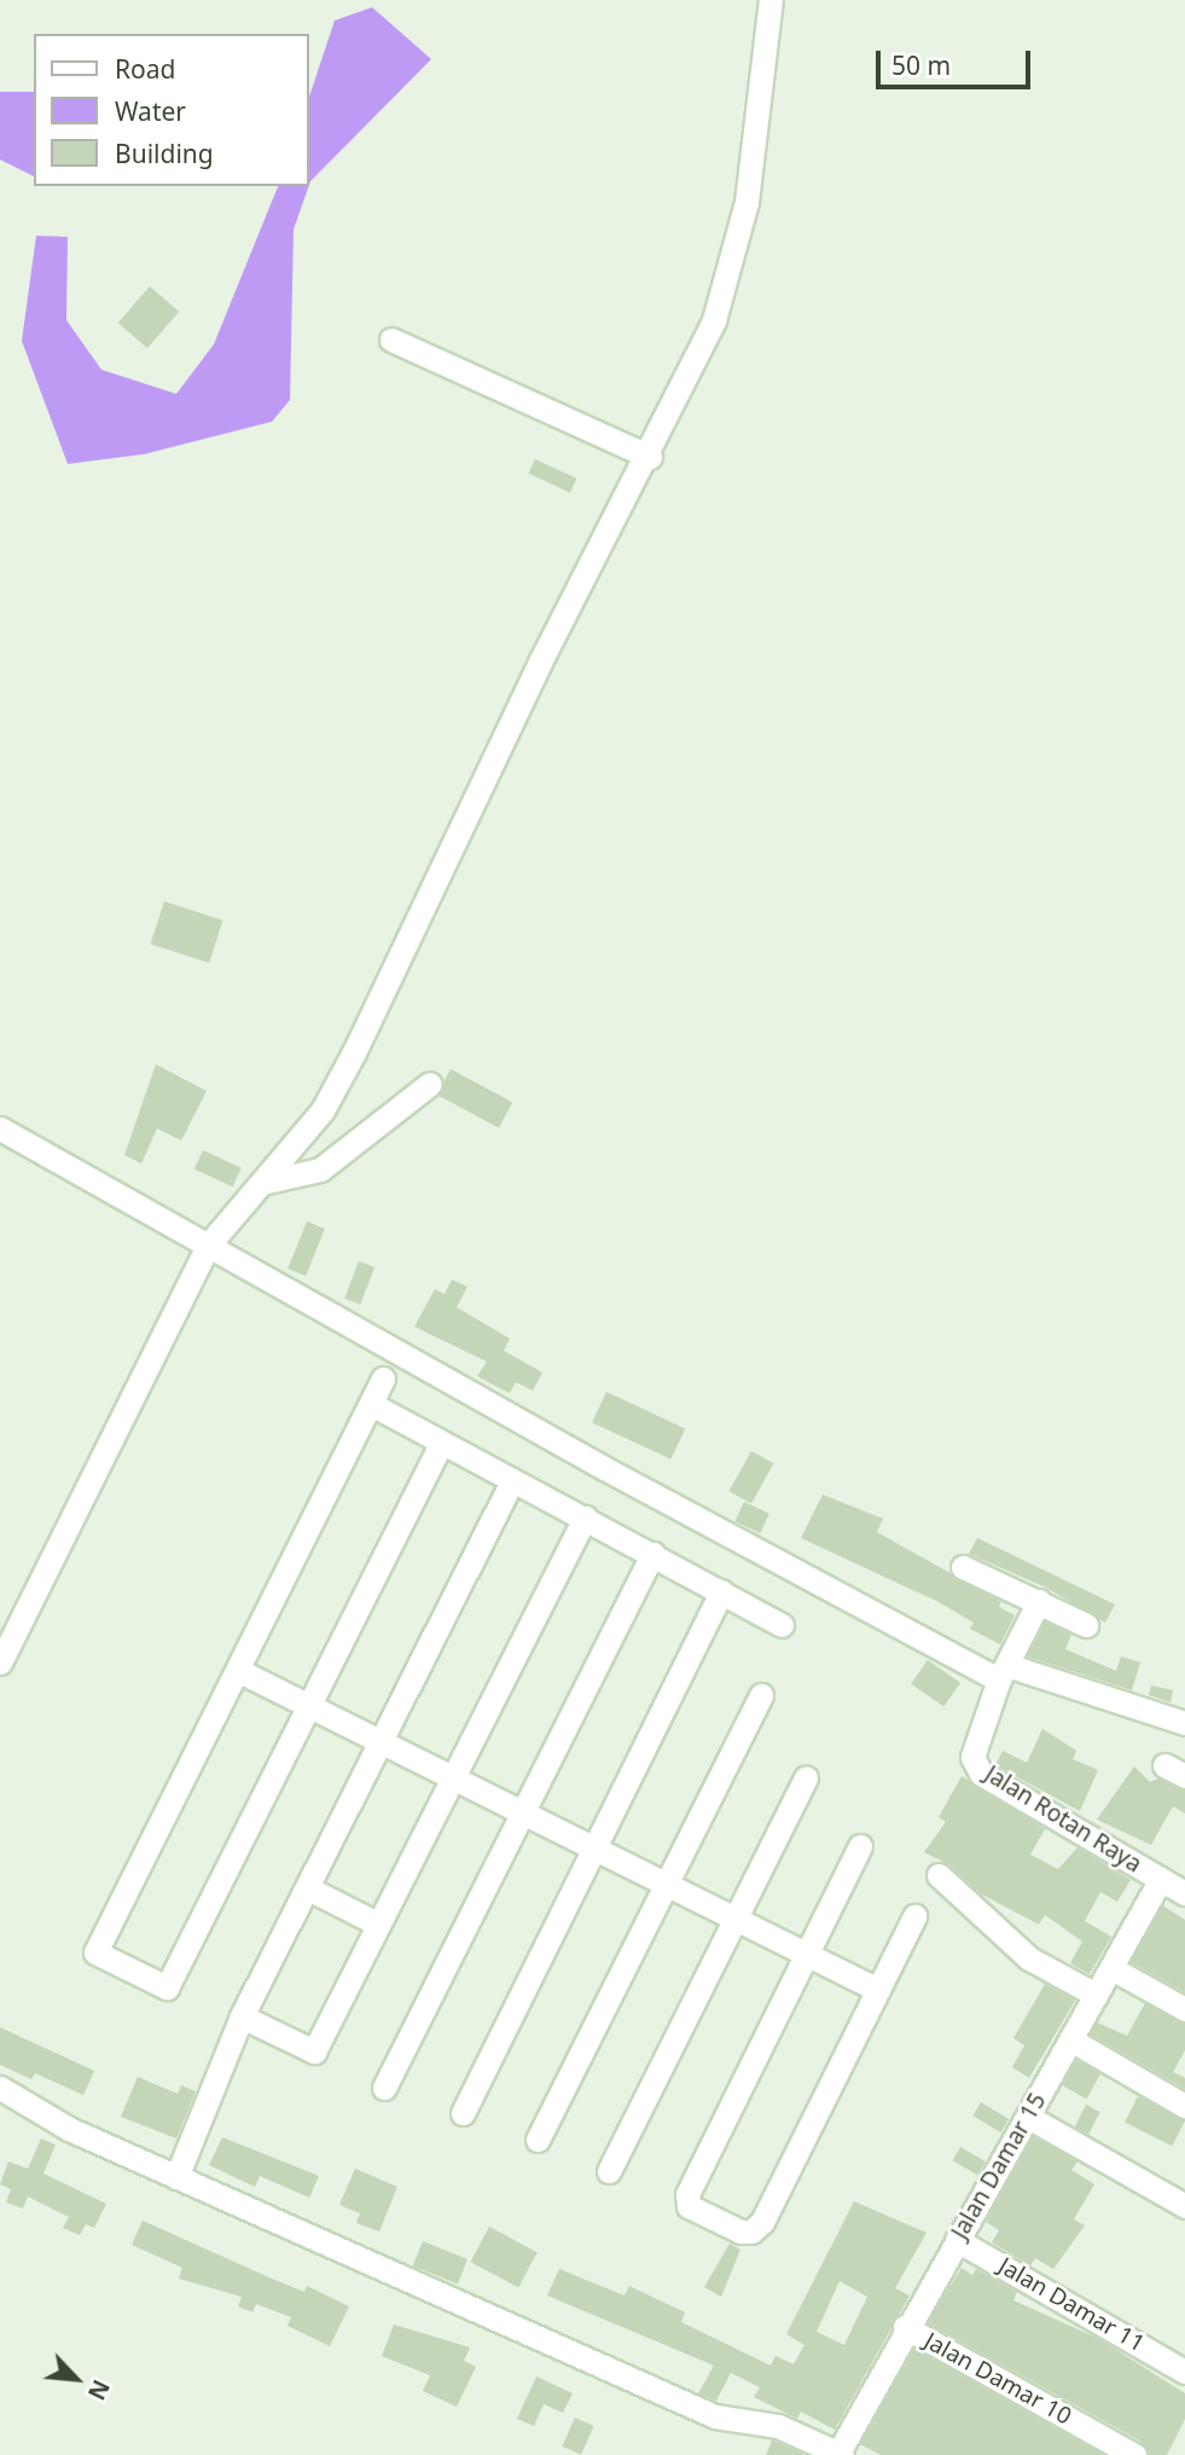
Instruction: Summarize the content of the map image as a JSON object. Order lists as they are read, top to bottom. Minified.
{"streets":{"street":["Jalan Rotan Raya","Jalan Damar 15","Jalan Damar 11","Jalan Damar 10"]},"crossings":[["Jalan Rotan Raya","Jalan Damar 15"],["Jalan Damar 15","Jalan Damar 11"],["Jalan Damar 15","Jalan Damar 10"]],"legend":["Road","Water","Building"],"scale_bar":"50 m","north":"bottom right"}
